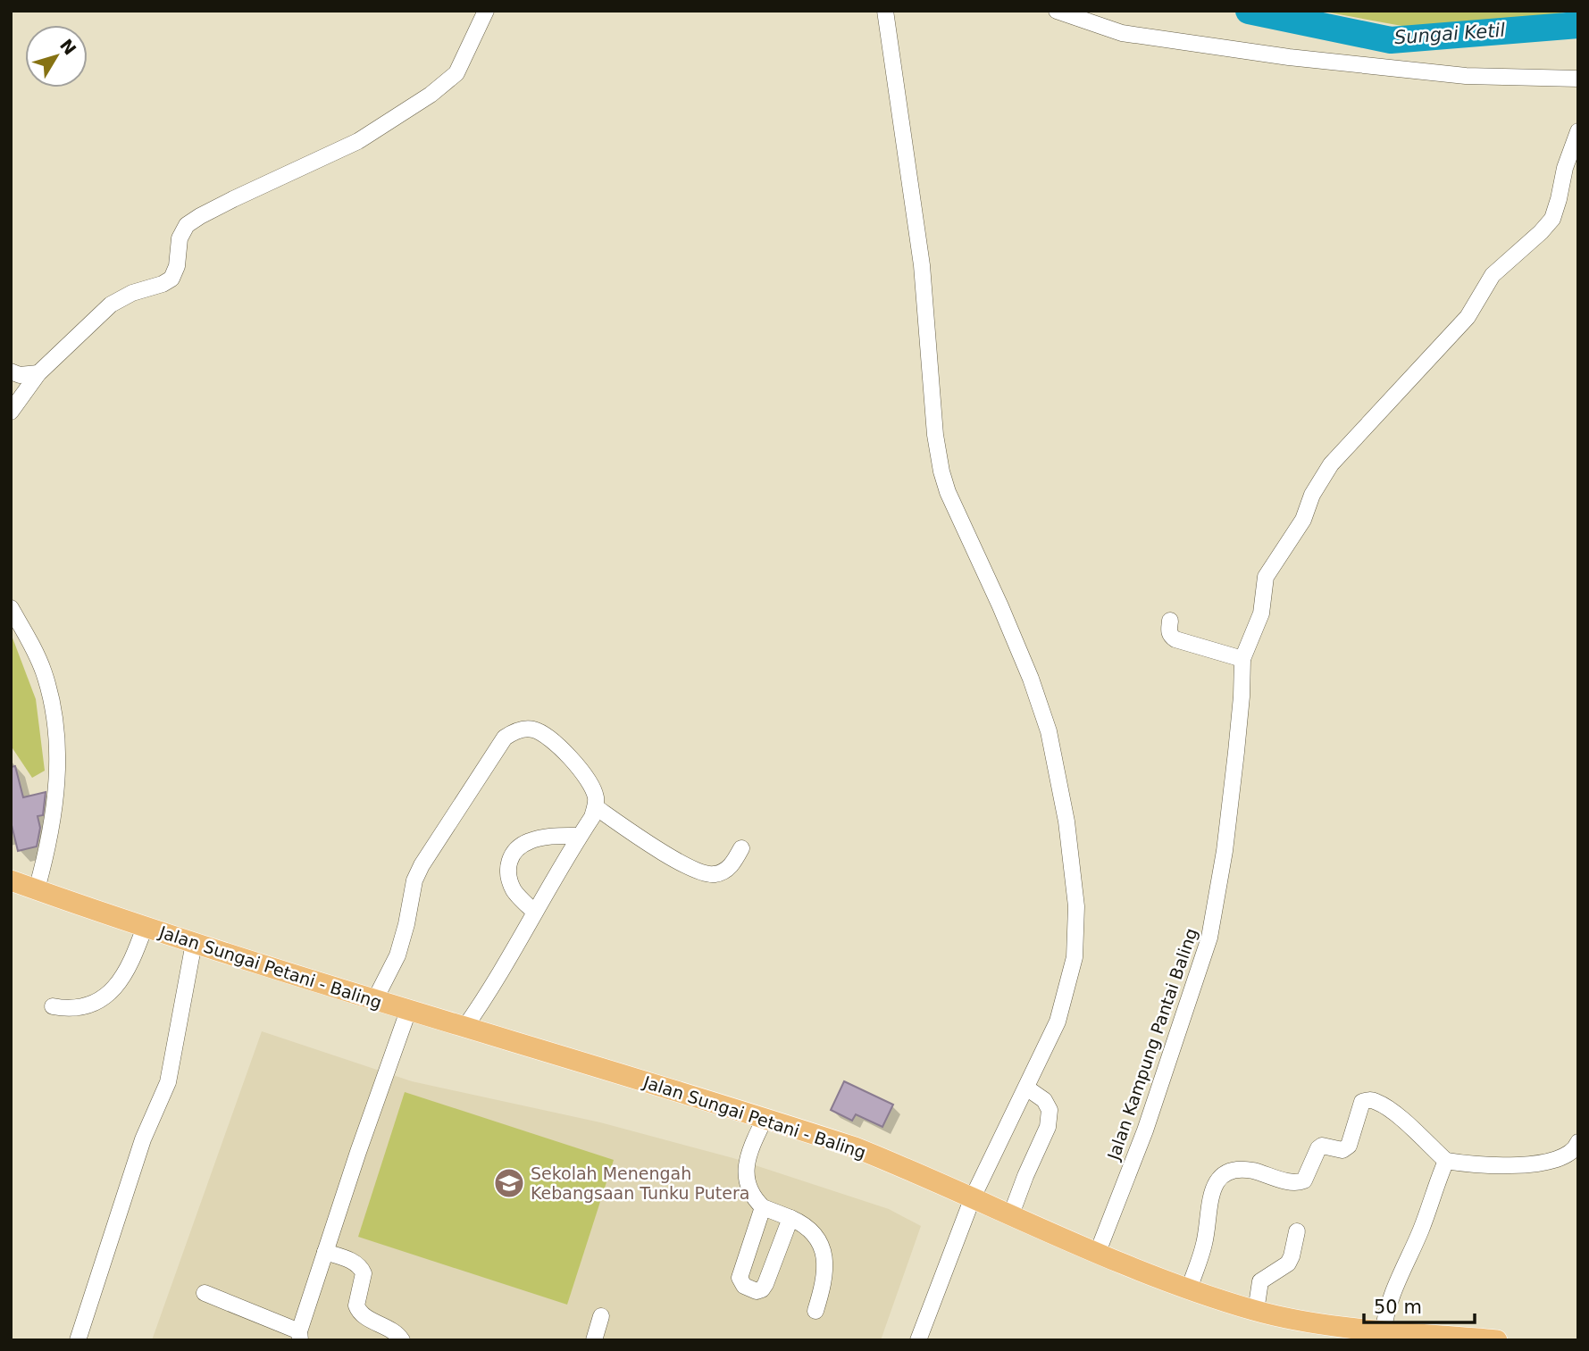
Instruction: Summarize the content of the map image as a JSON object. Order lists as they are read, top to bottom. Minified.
{"streets":{"main road":["Jalan Sungai Petani - Baling"],"street":["Jalan Kampung Pantai Baling"]},"crossings":[["Jalan Sungai Petani - Baling","Jalan Kampung Pantai Baling"]],"water":["Sungai Ketil"],"places":{"school or university":["Sekolah Menengah Kebangsaan Tunku Putera"]},"scale_bar":"50 m","north":"top right"}
